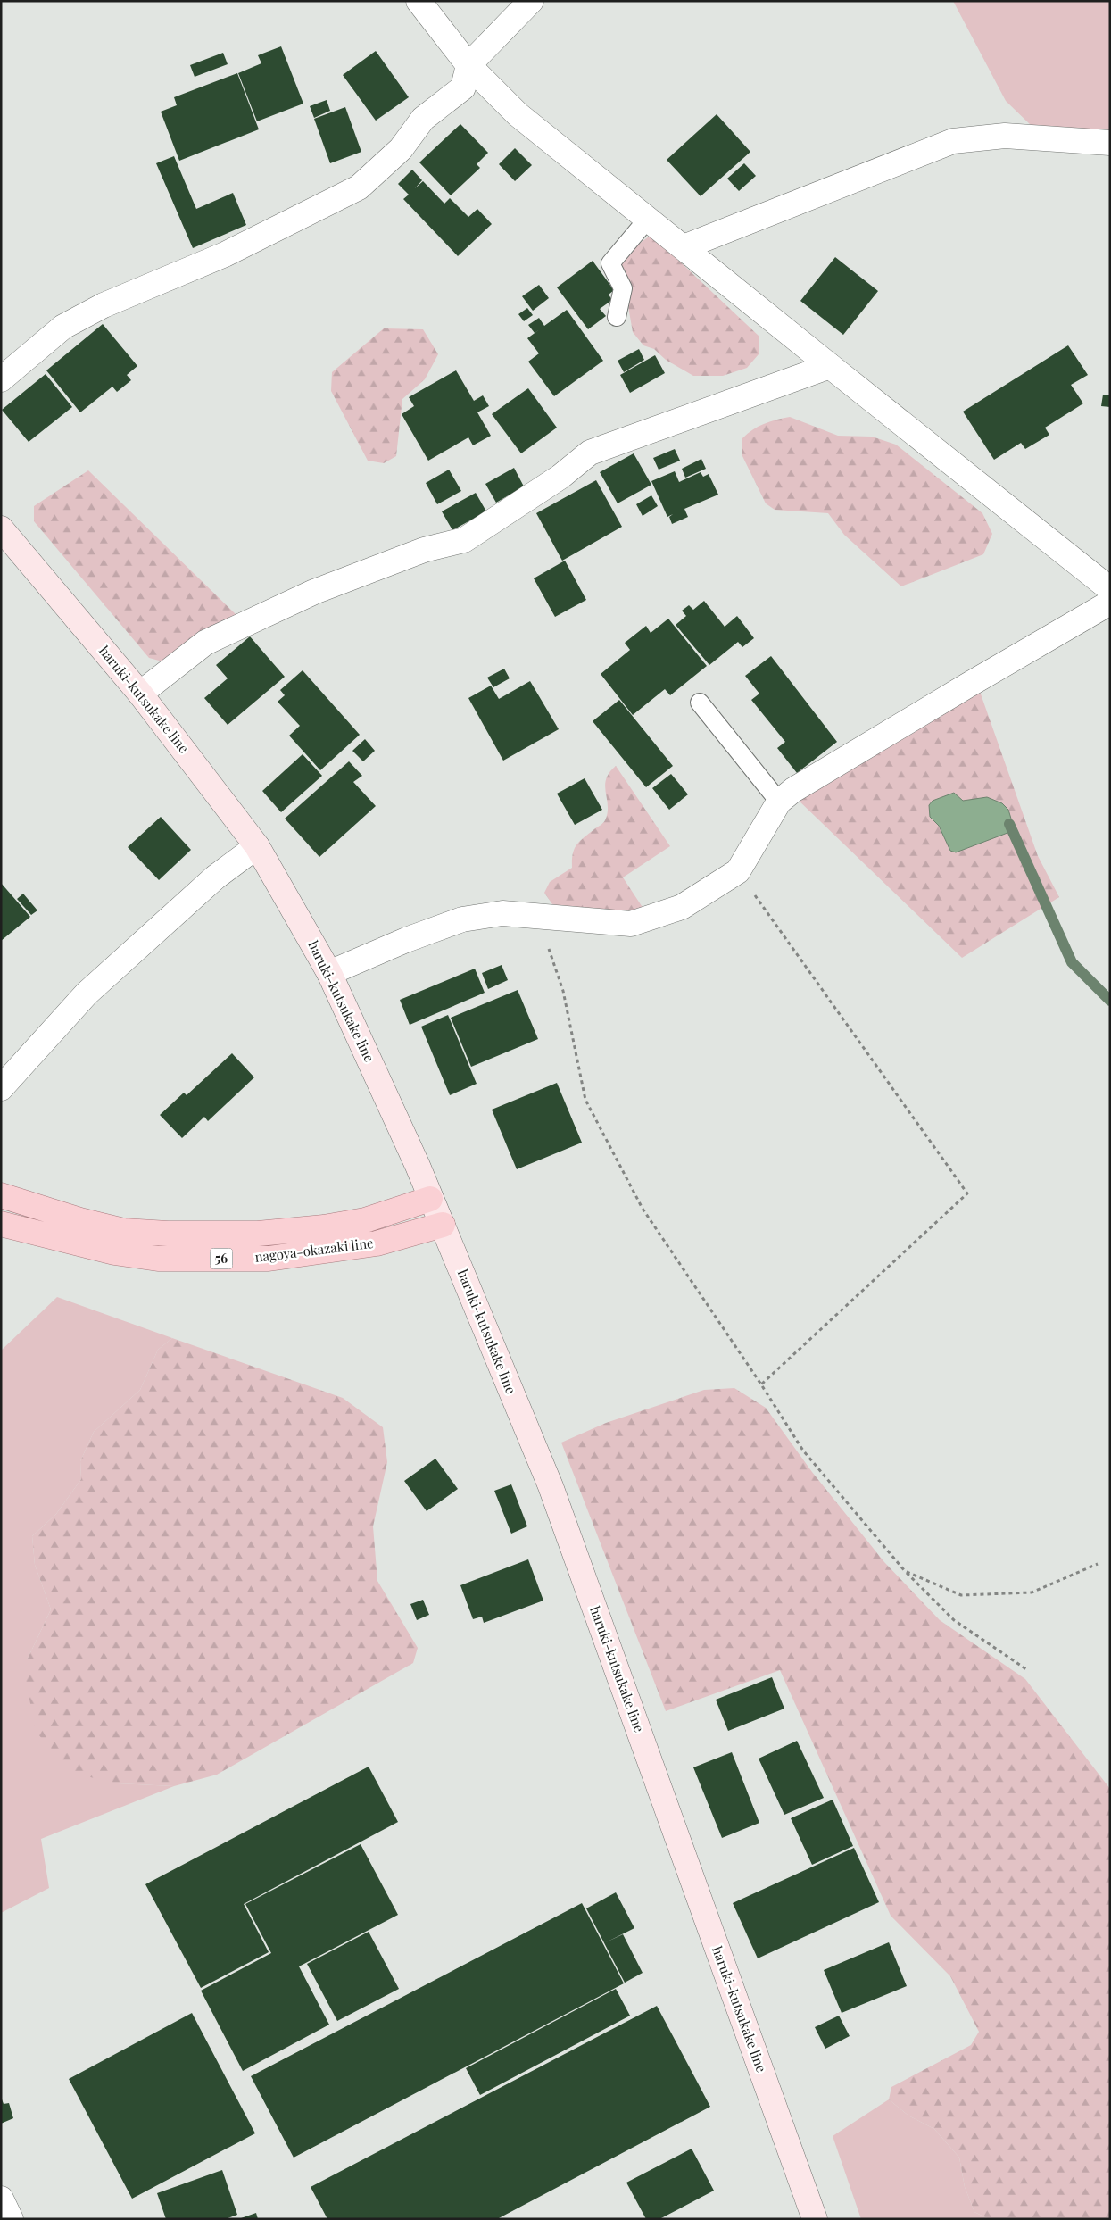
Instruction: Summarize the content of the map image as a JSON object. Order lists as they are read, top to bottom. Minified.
{"streets":{"main road":["haruki-kutsukake line","nagoya-okazaki line","56"]},"crossings":[["haruki-kutsukake line","nagoya-okazaki line"]]}
